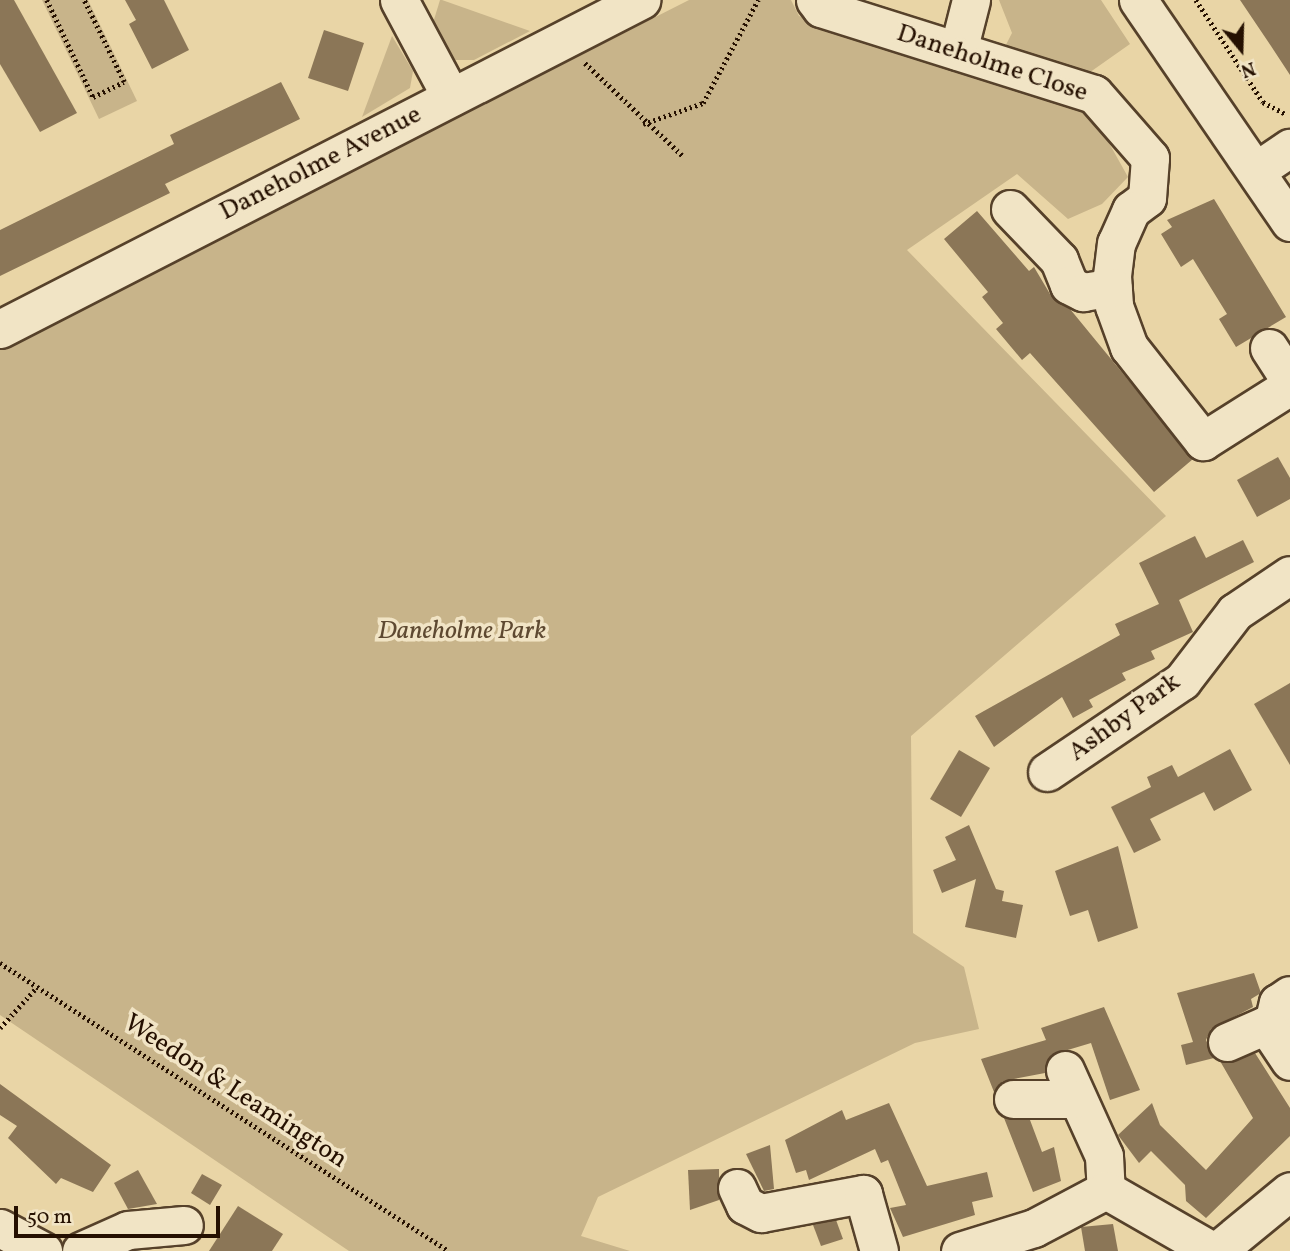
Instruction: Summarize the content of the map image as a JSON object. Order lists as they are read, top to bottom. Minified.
{"streets":{"street":["Daneholme Close","Daneholme Avenue","Ashby Park"],"path":["Weedon & Leamington"]},"parks":["Daneholme Park"],"scale_bar":"50 m","north":"bottom"}
